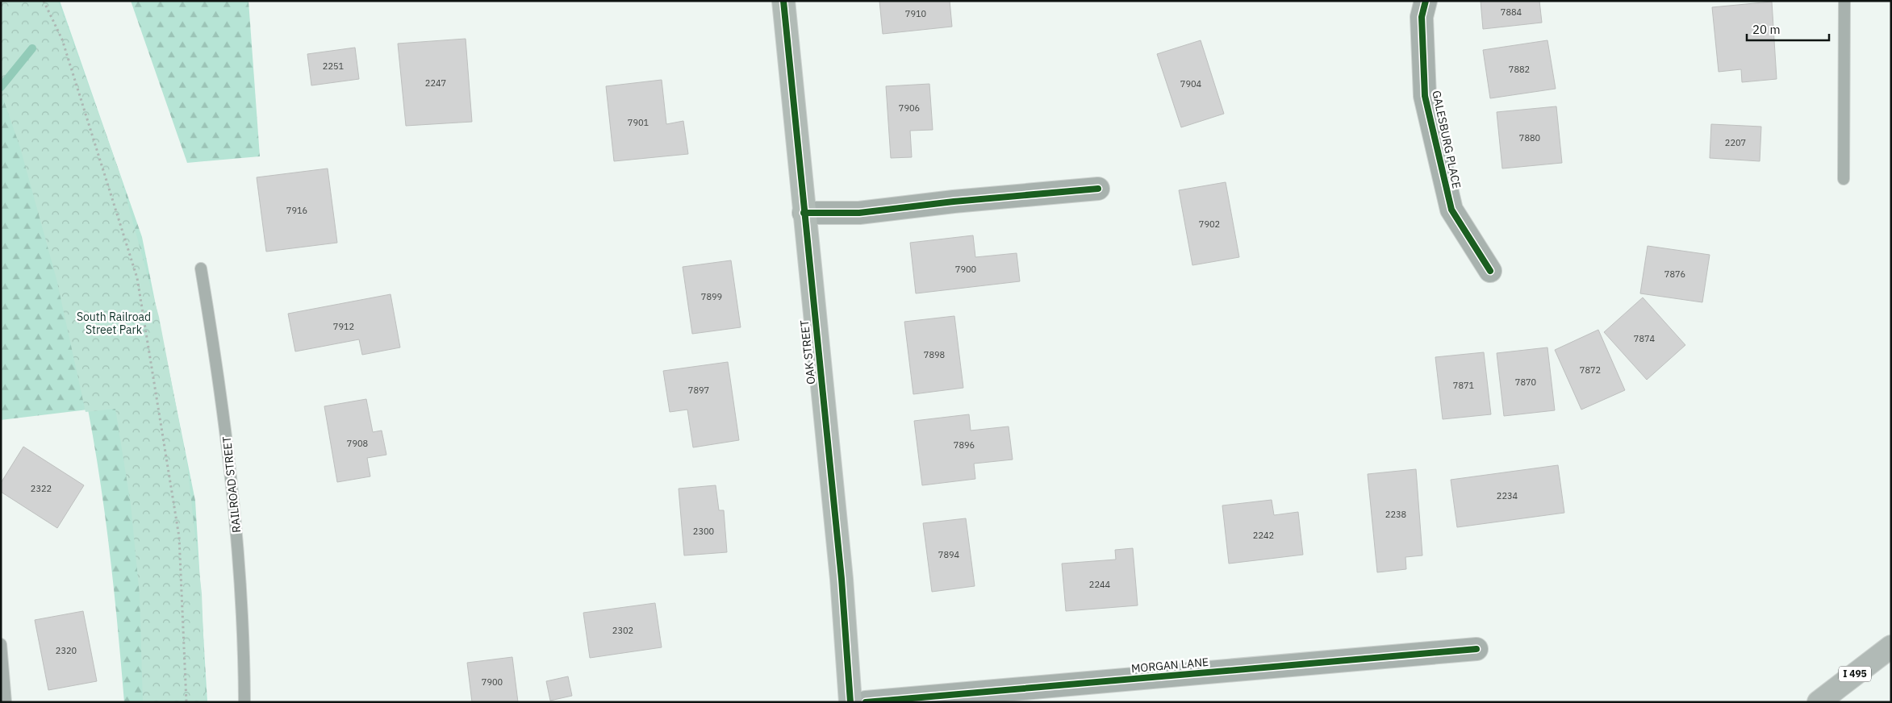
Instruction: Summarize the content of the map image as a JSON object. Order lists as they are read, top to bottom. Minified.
{"streets":{"highway":["I 495"],"street":["GALESBURG PLACE","OAK STREET","MORGAN LANE"],"lane":["RAILROAD STREET"]},"parks":["South Railroad Street Park"],"house_numbers":["7884","7910","2251","7882","2247","7904","7906","7901","7880","2207","7916","7902","7900","7876","7899","7912","7874","7898","7872","7870","7871","7897","7908","7896","2322","2234","2238","2300","2242","7894","2244","2302","2320","7900"],"scale_bar":"20 m"}
